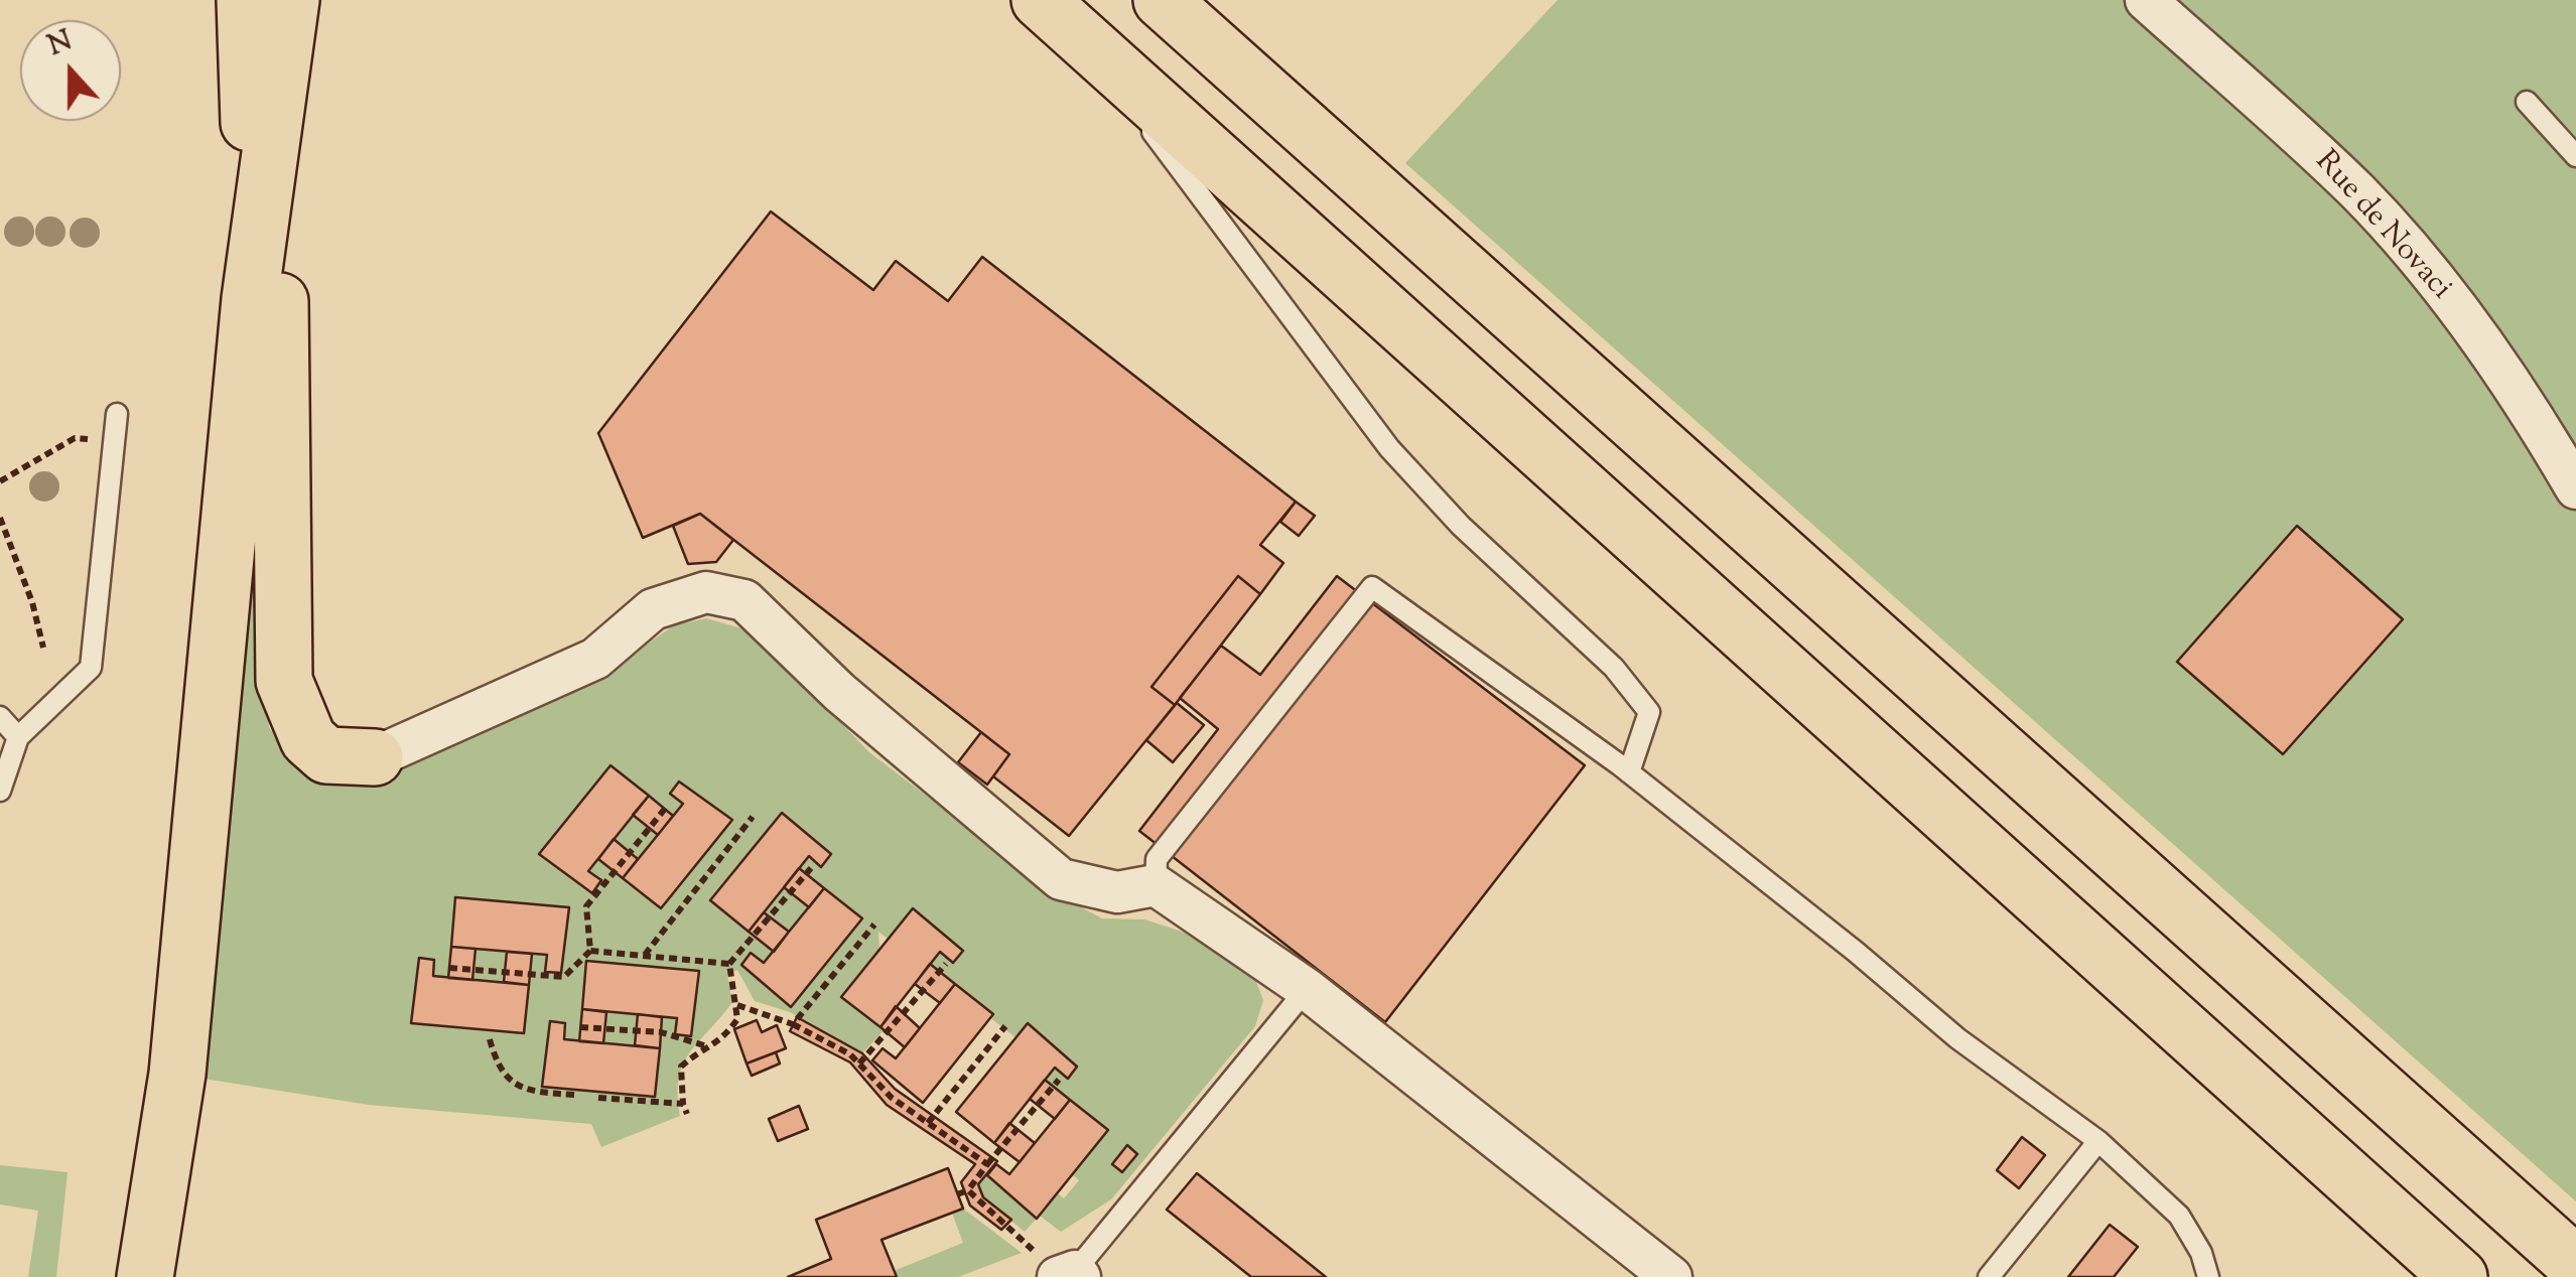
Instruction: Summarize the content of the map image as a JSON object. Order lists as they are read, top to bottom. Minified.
{"streets":{"street":["Rue de Novaci"]},"north":"top"}
